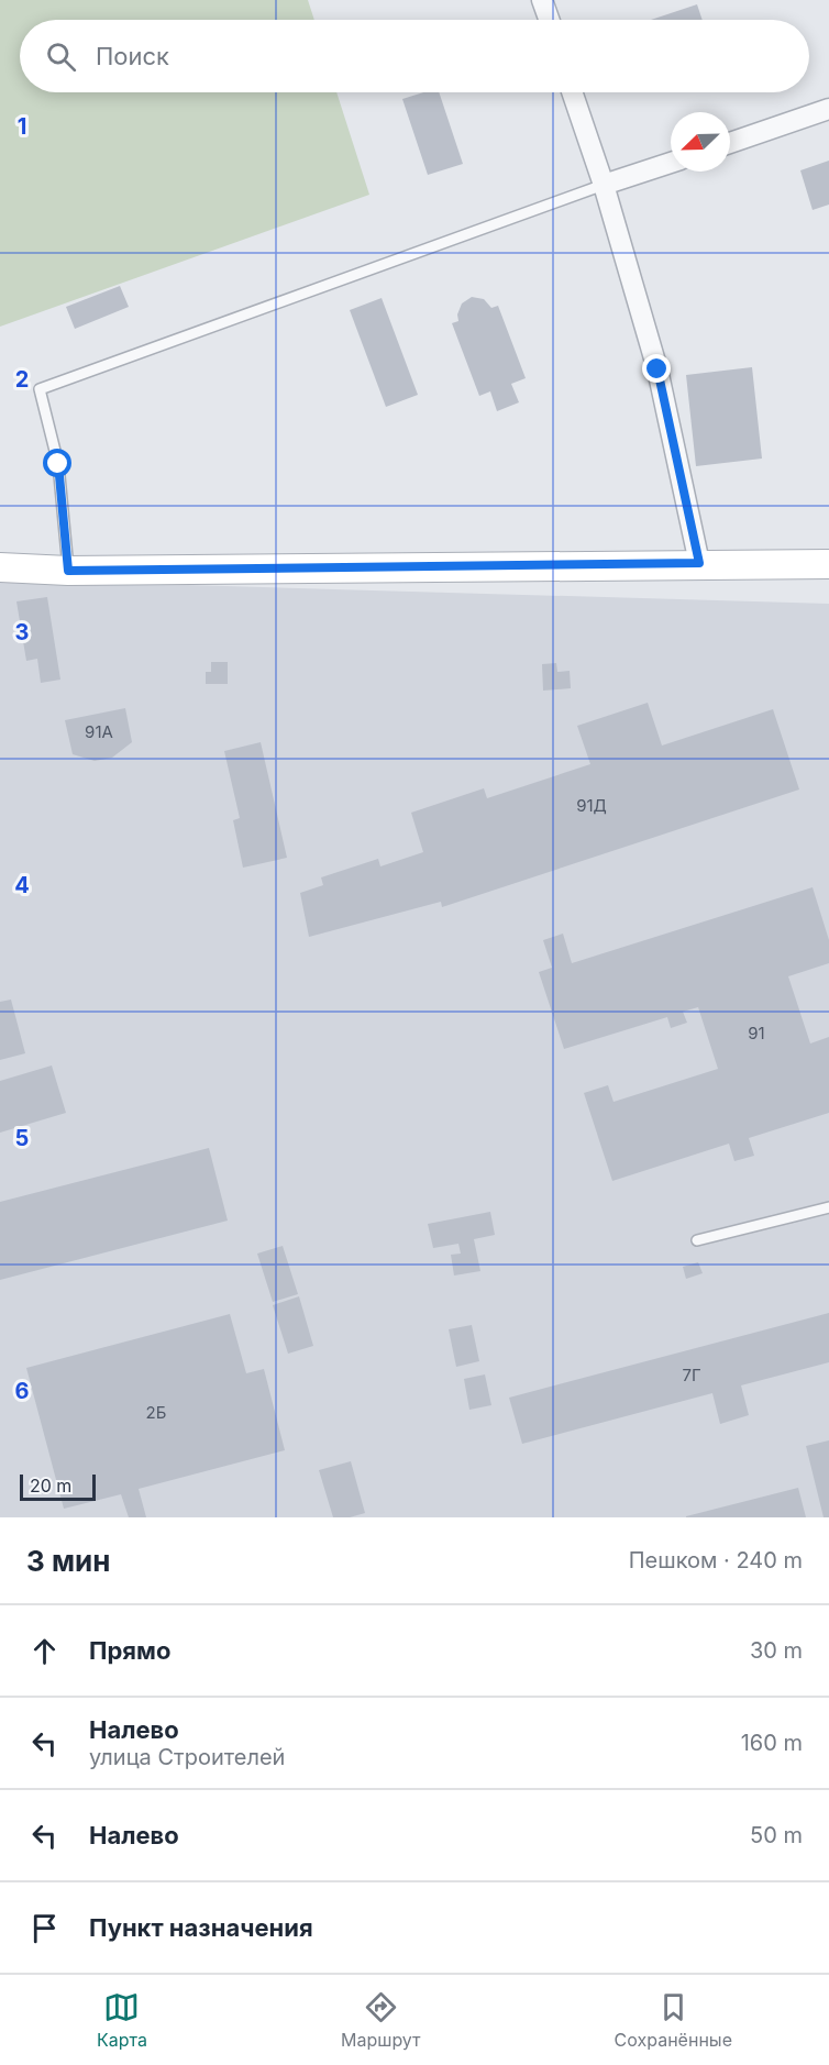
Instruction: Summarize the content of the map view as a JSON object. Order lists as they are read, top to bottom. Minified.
{"house_numbers":["91А","91Д","91","7Г","2Б"],"scale_bar":"20 m","north":"bottom left","page":{"search":"Поиск","scale":"20 m","heading":["3 мин","Пешком · 240 m"],"list":[["Прямо","30 m"],["Налево","улица Строителей","160 m"],["Налево","50 m"],"Пункт назначения"],"nav":["Карта","Маршрут","Сохранённые"]},"grid":{"rows":["1","2","3","4","5","6"]}}
